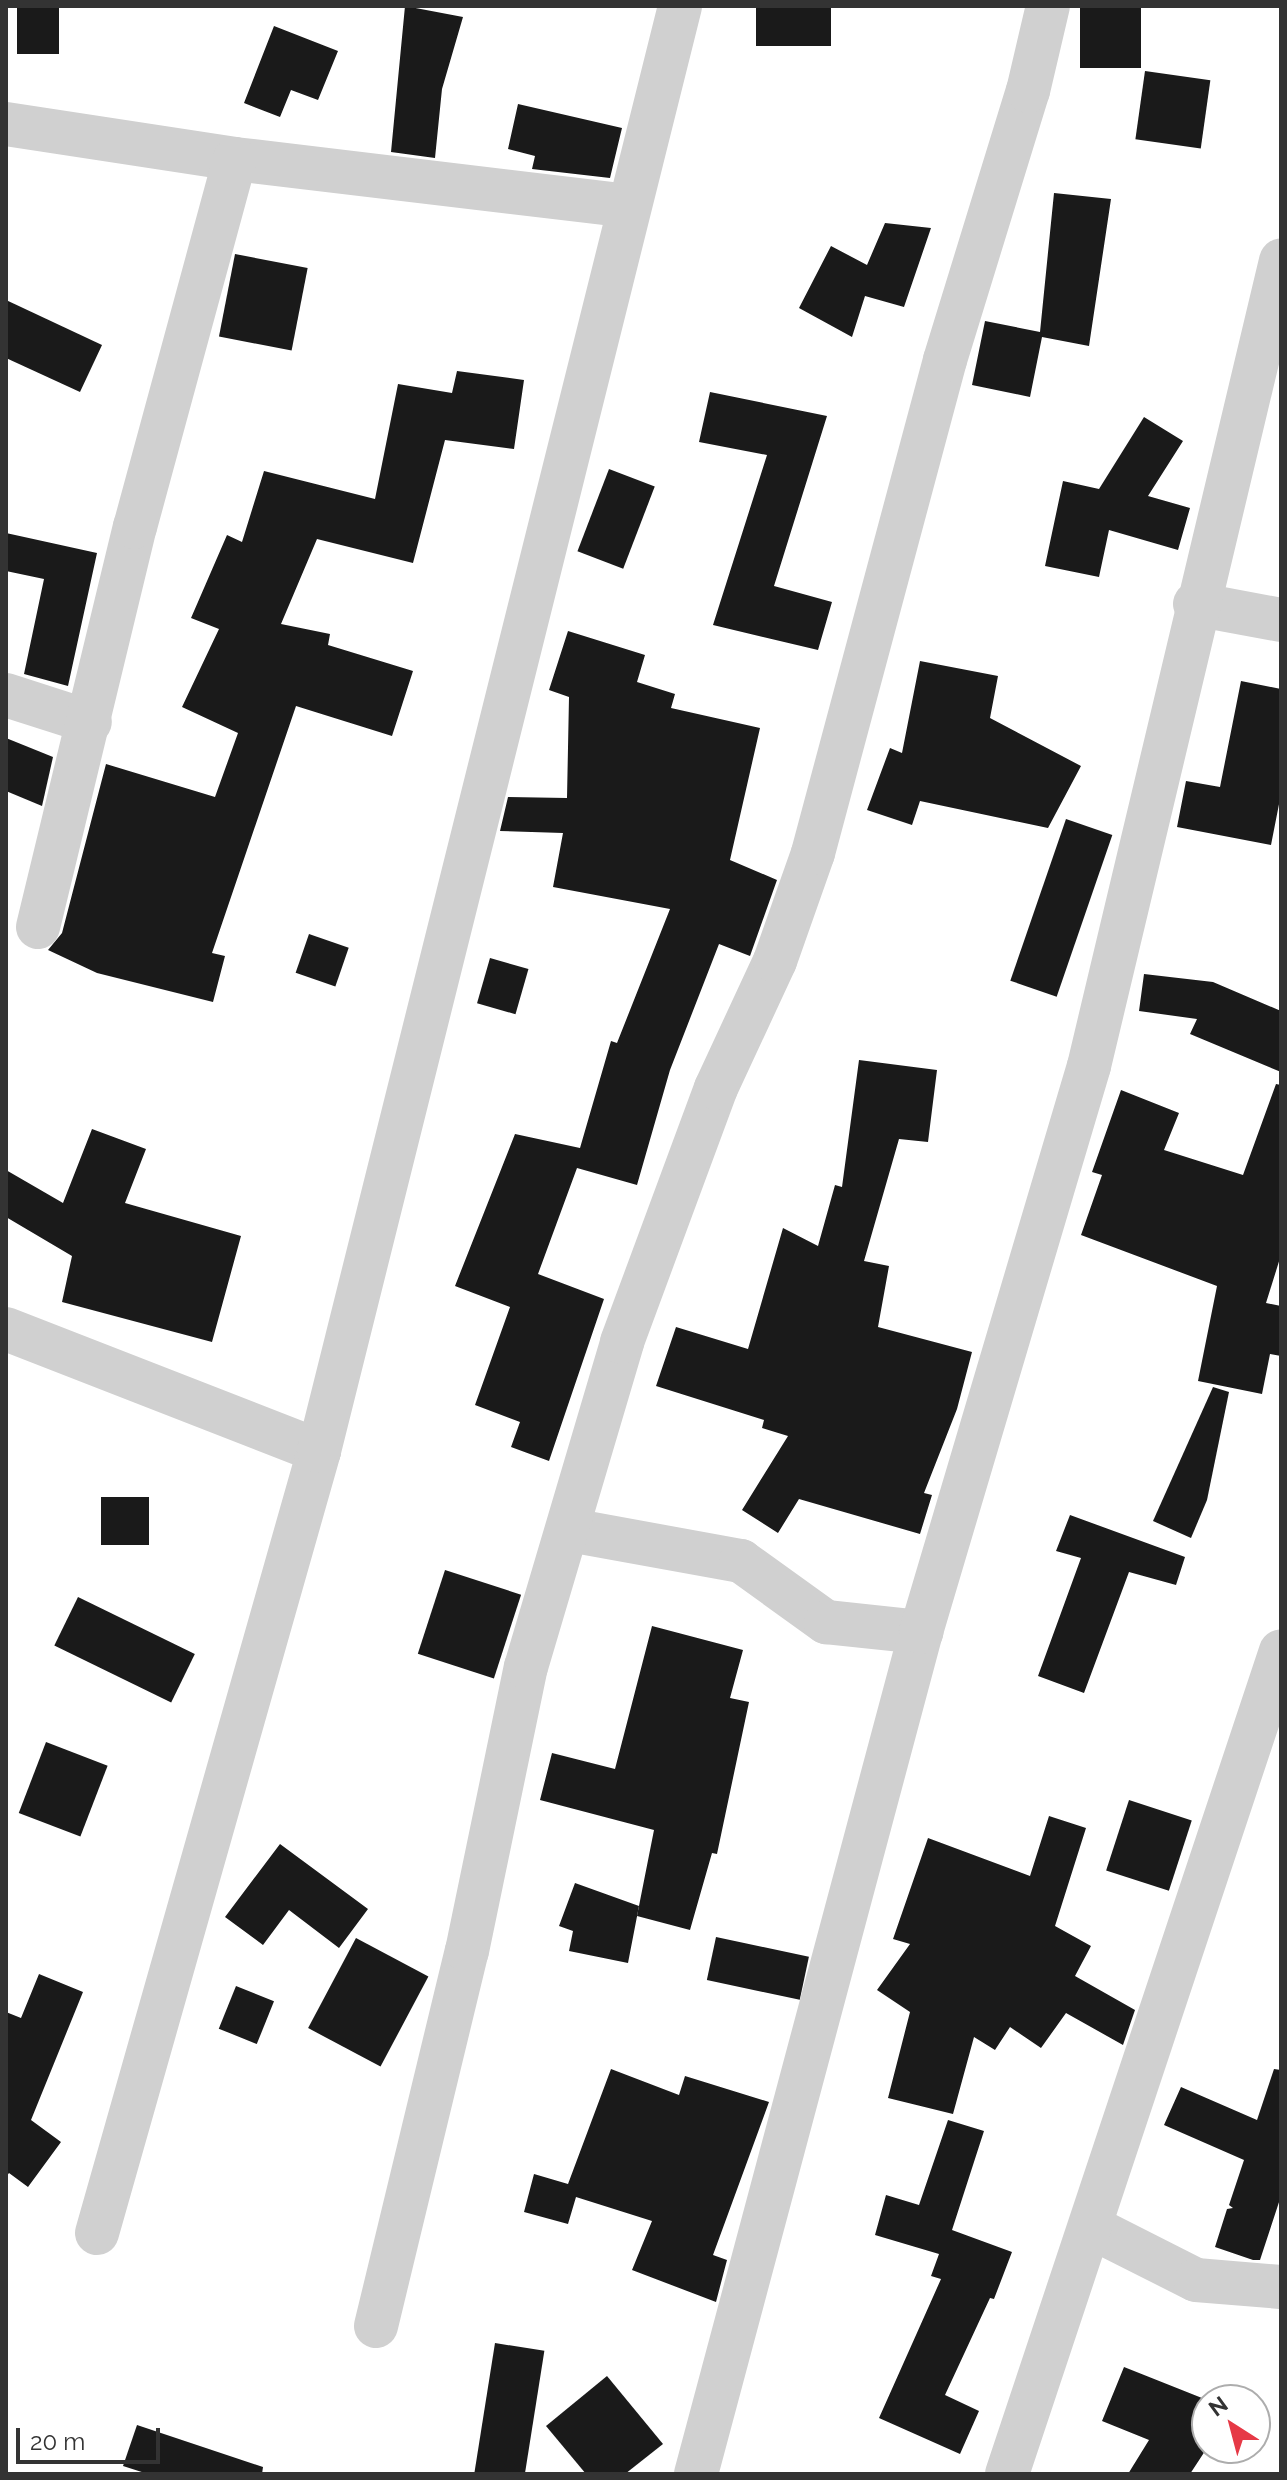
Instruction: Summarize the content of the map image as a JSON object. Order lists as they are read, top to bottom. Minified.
{"scale_bar":"20 m","north":"top left"}
